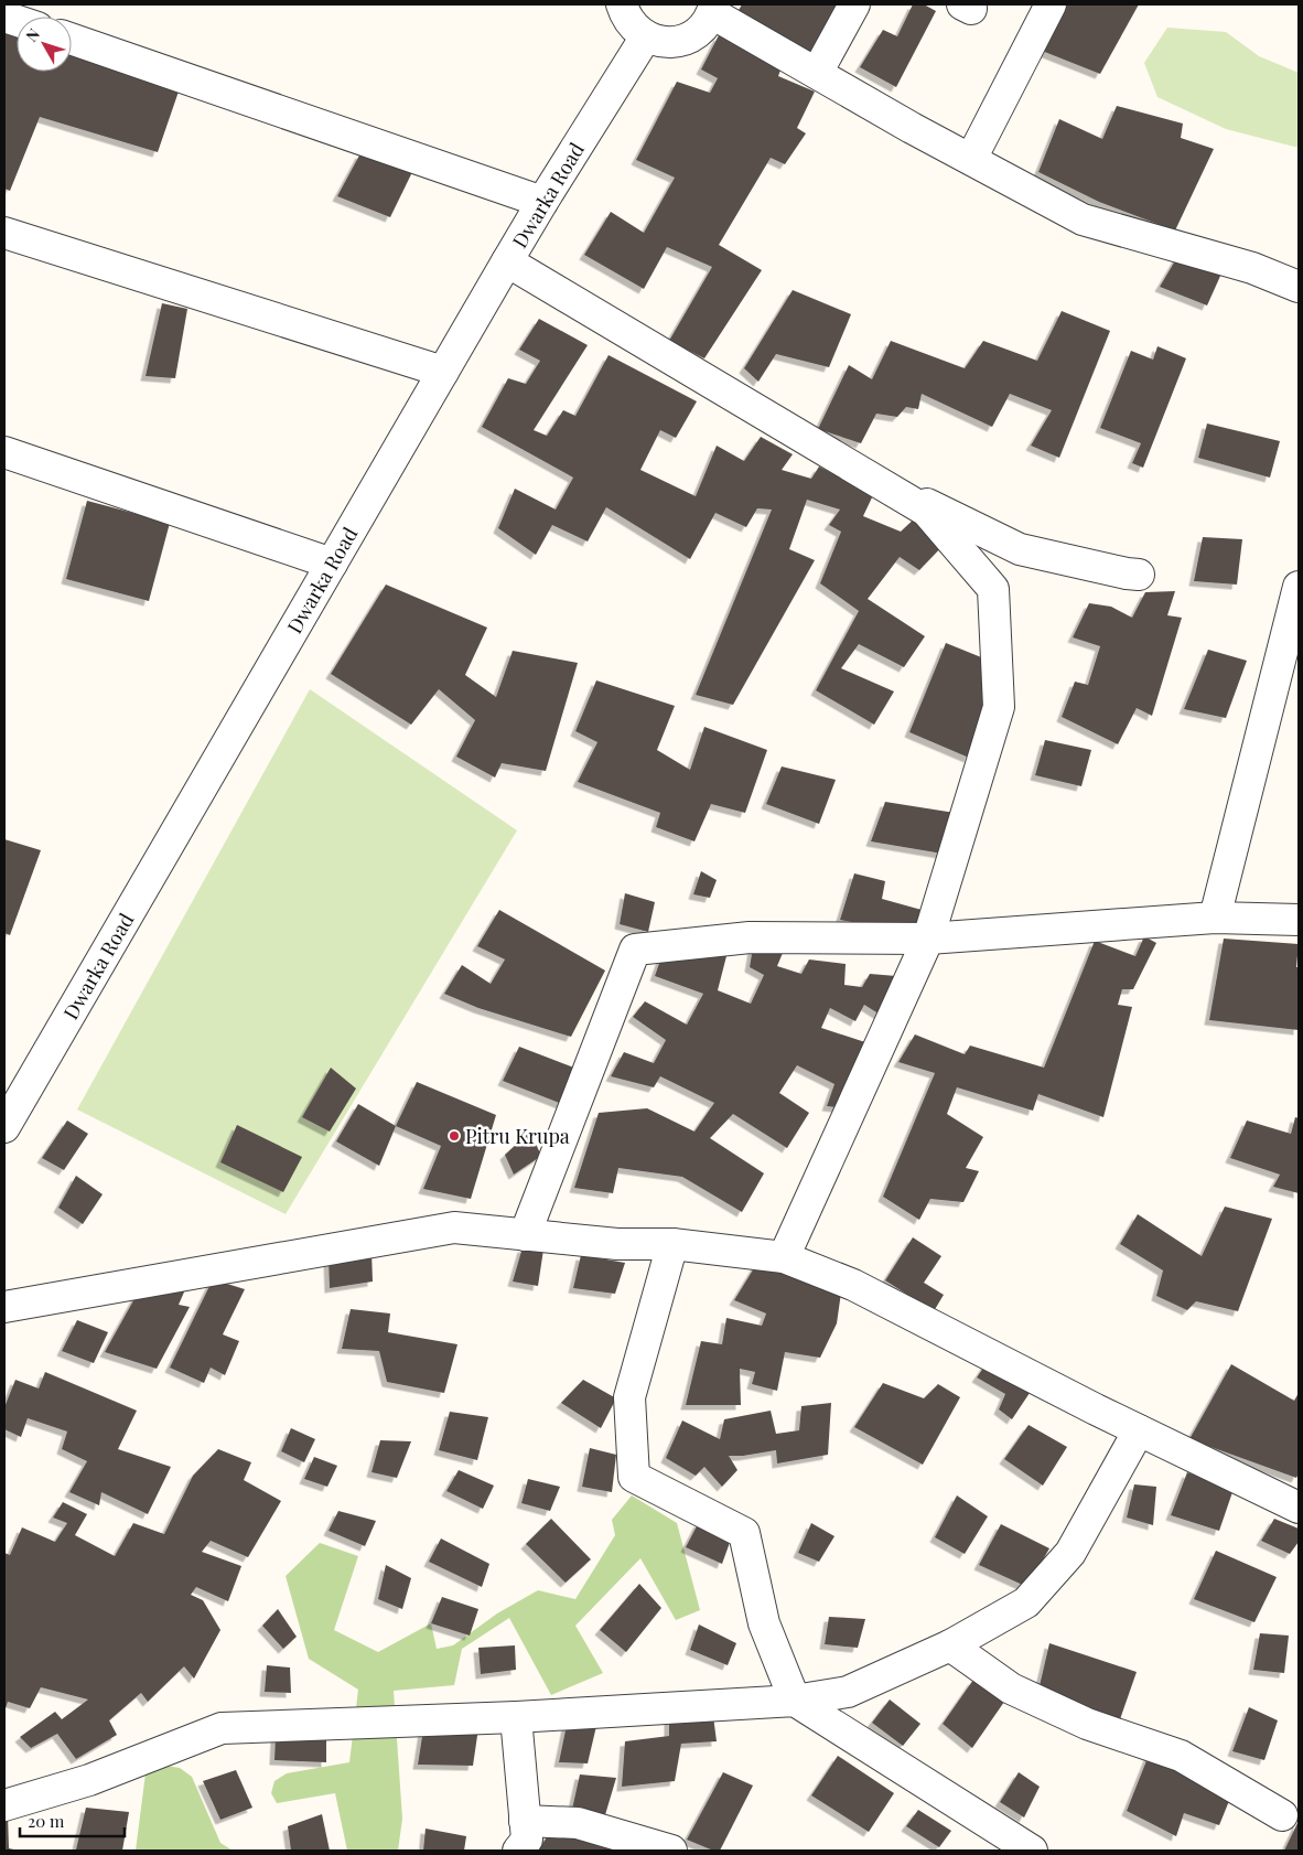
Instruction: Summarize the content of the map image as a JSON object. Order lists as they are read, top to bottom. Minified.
{"streets":{"street":["Dwarka Road"]},"places":["Pitru Krupa"],"scale_bar":"20 m","north":"top left"}
